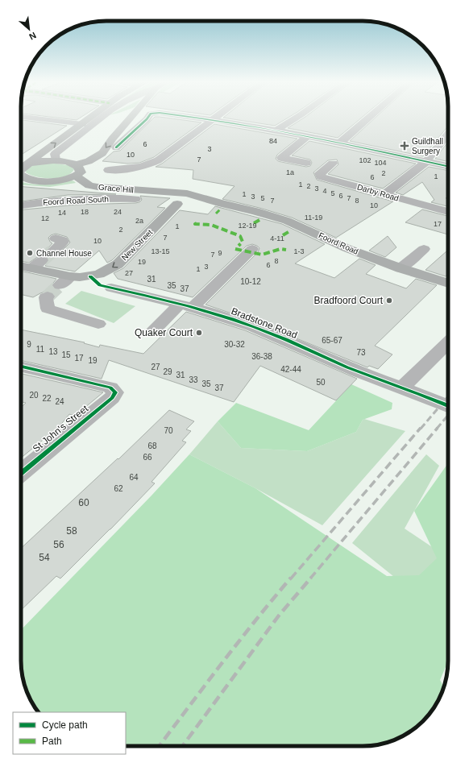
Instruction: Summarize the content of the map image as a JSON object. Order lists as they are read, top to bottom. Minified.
{"streets":{"main road":["Grace Hill","Foord Road","New Street"],"street":["Darby Road","Foord Road South","Bradstone Road","St John's Street"]},"crossings":[["Grace Hill","Foord Road"]],"places":{"health":["Guildhall Surgery"],"other":["Channel House","Bradfoord Court","Quaker Court"]},"house_numbers":["84","6","3","10","7","102","104","1a","2","1","6","1","2","3","4","5","1","6","3","5","7","7","8","10","18","24","14","11-19","12","2a","17","12-19","1","2","7","4-11","10","13-15","1-3","9","7","8","19","6","3","1","27","31","10-12","35","37","65-67","9","30-32","11","13","73","15","36-38","17","19","27","42-44","29","31","33","50","35","37","20","22","24","70","68","66","64","62","60","58","56","54"],"legend":["Cycle path","Path"],"north":"bottom right"}
